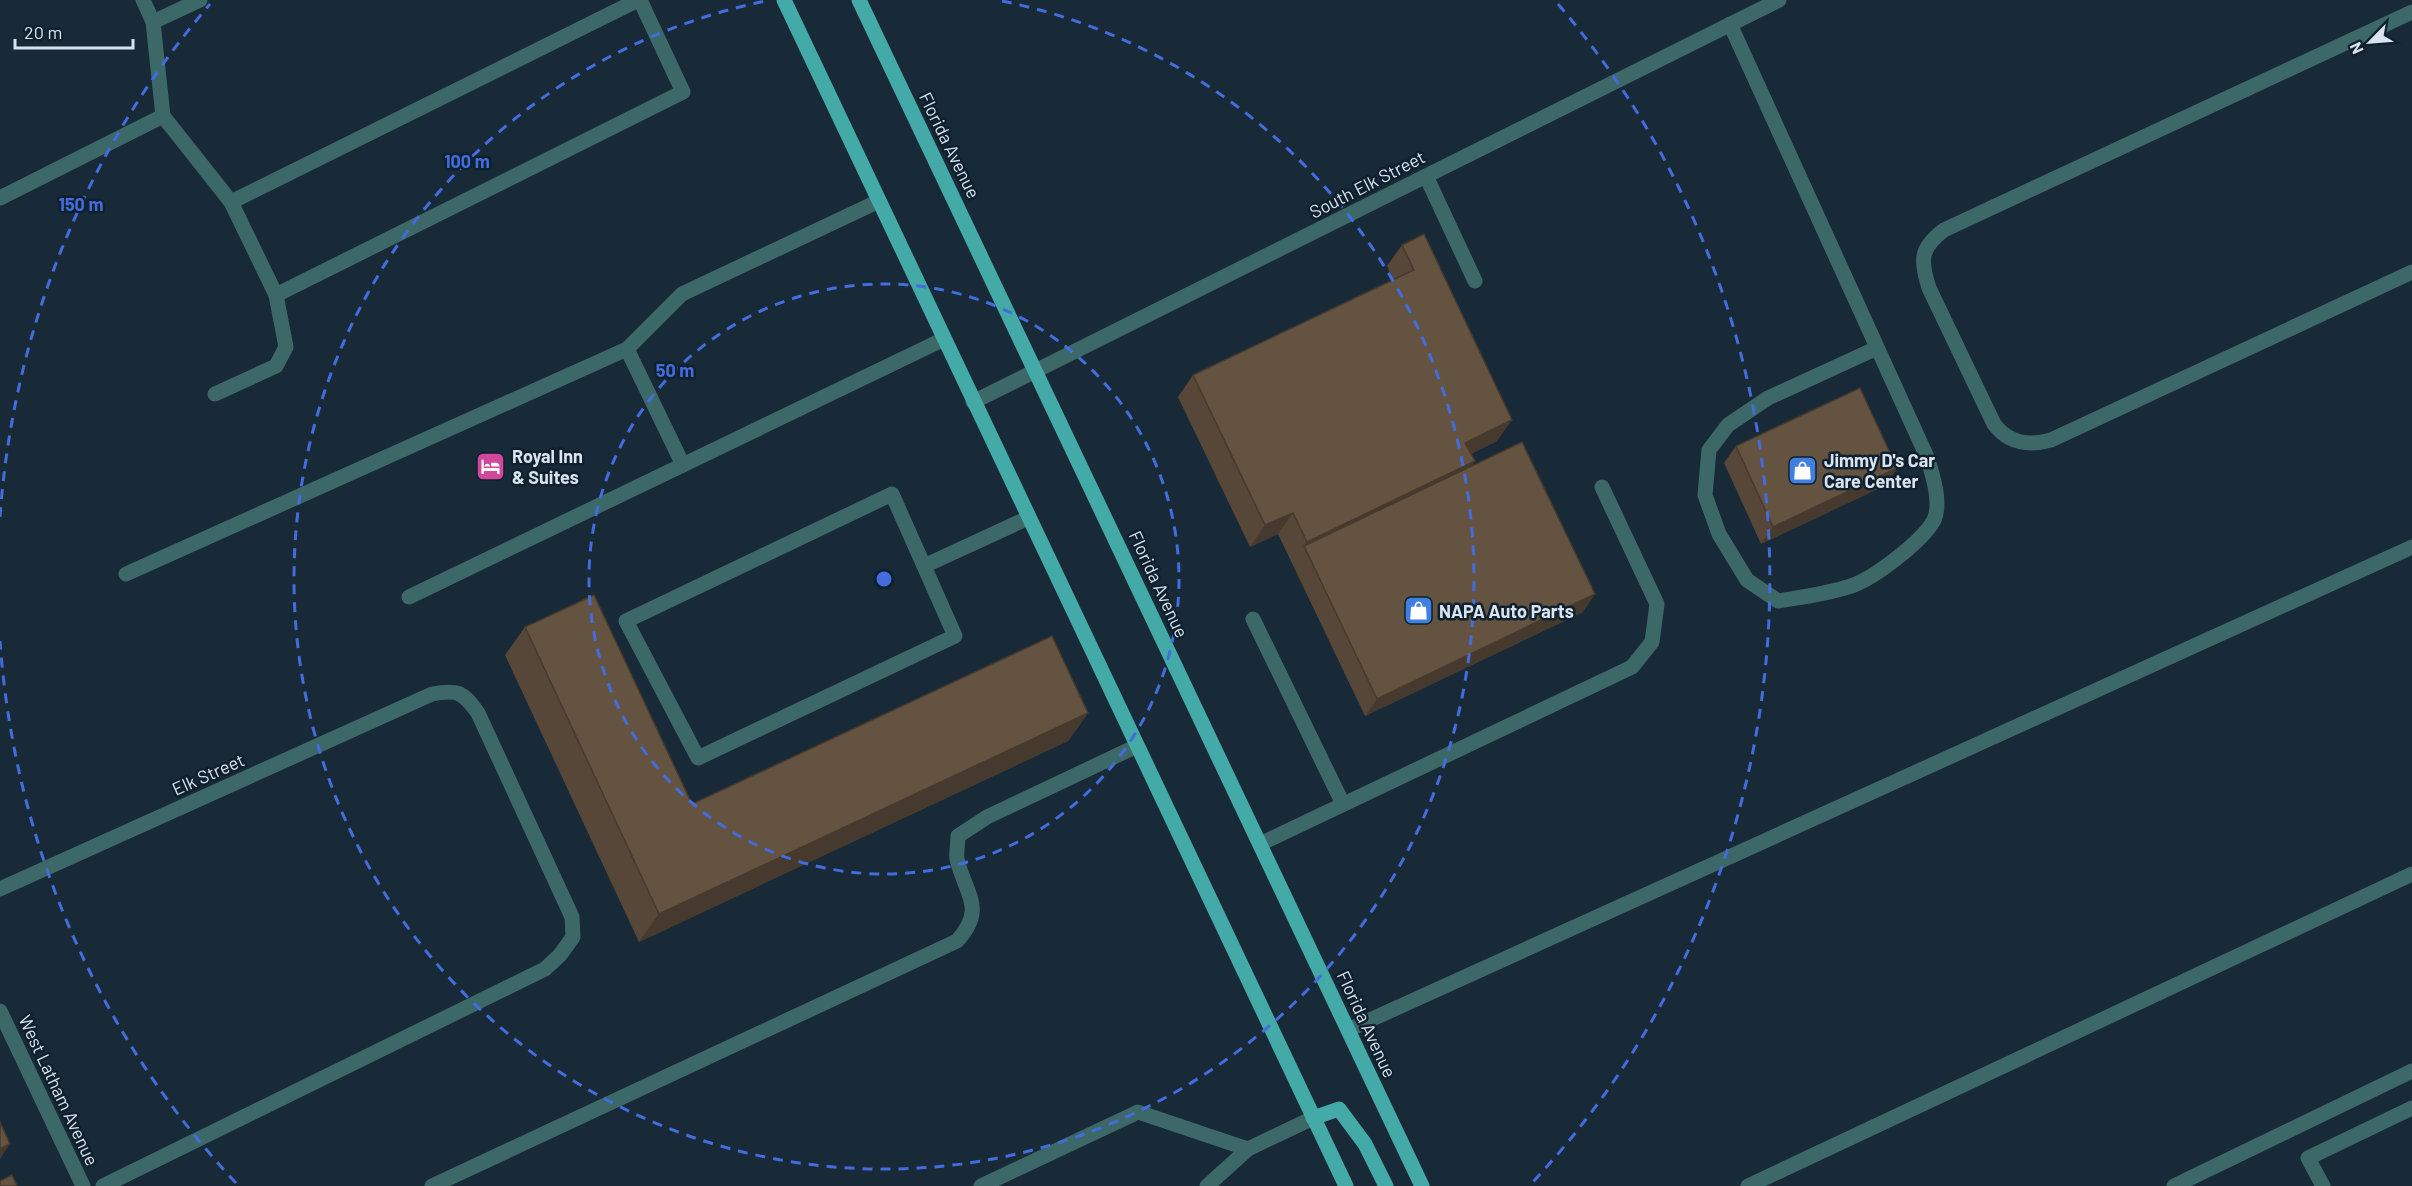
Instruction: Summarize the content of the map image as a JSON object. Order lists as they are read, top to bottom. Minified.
{"streets":{"main road":["Florida Avenue"],"street":["South Elk Street","Elk Street","West Latham Avenue"]},"crossings":[["Florida Avenue","South Elk Street"]],"places":{"hotel":["Royal Inn & Suites"],"shop":["Jimmy D's Car Care Center","NAPA Auto Parts"]},"scale_bar":"20 m","north":"bottom left","rings":["100 m","150 m","50 m"]}
